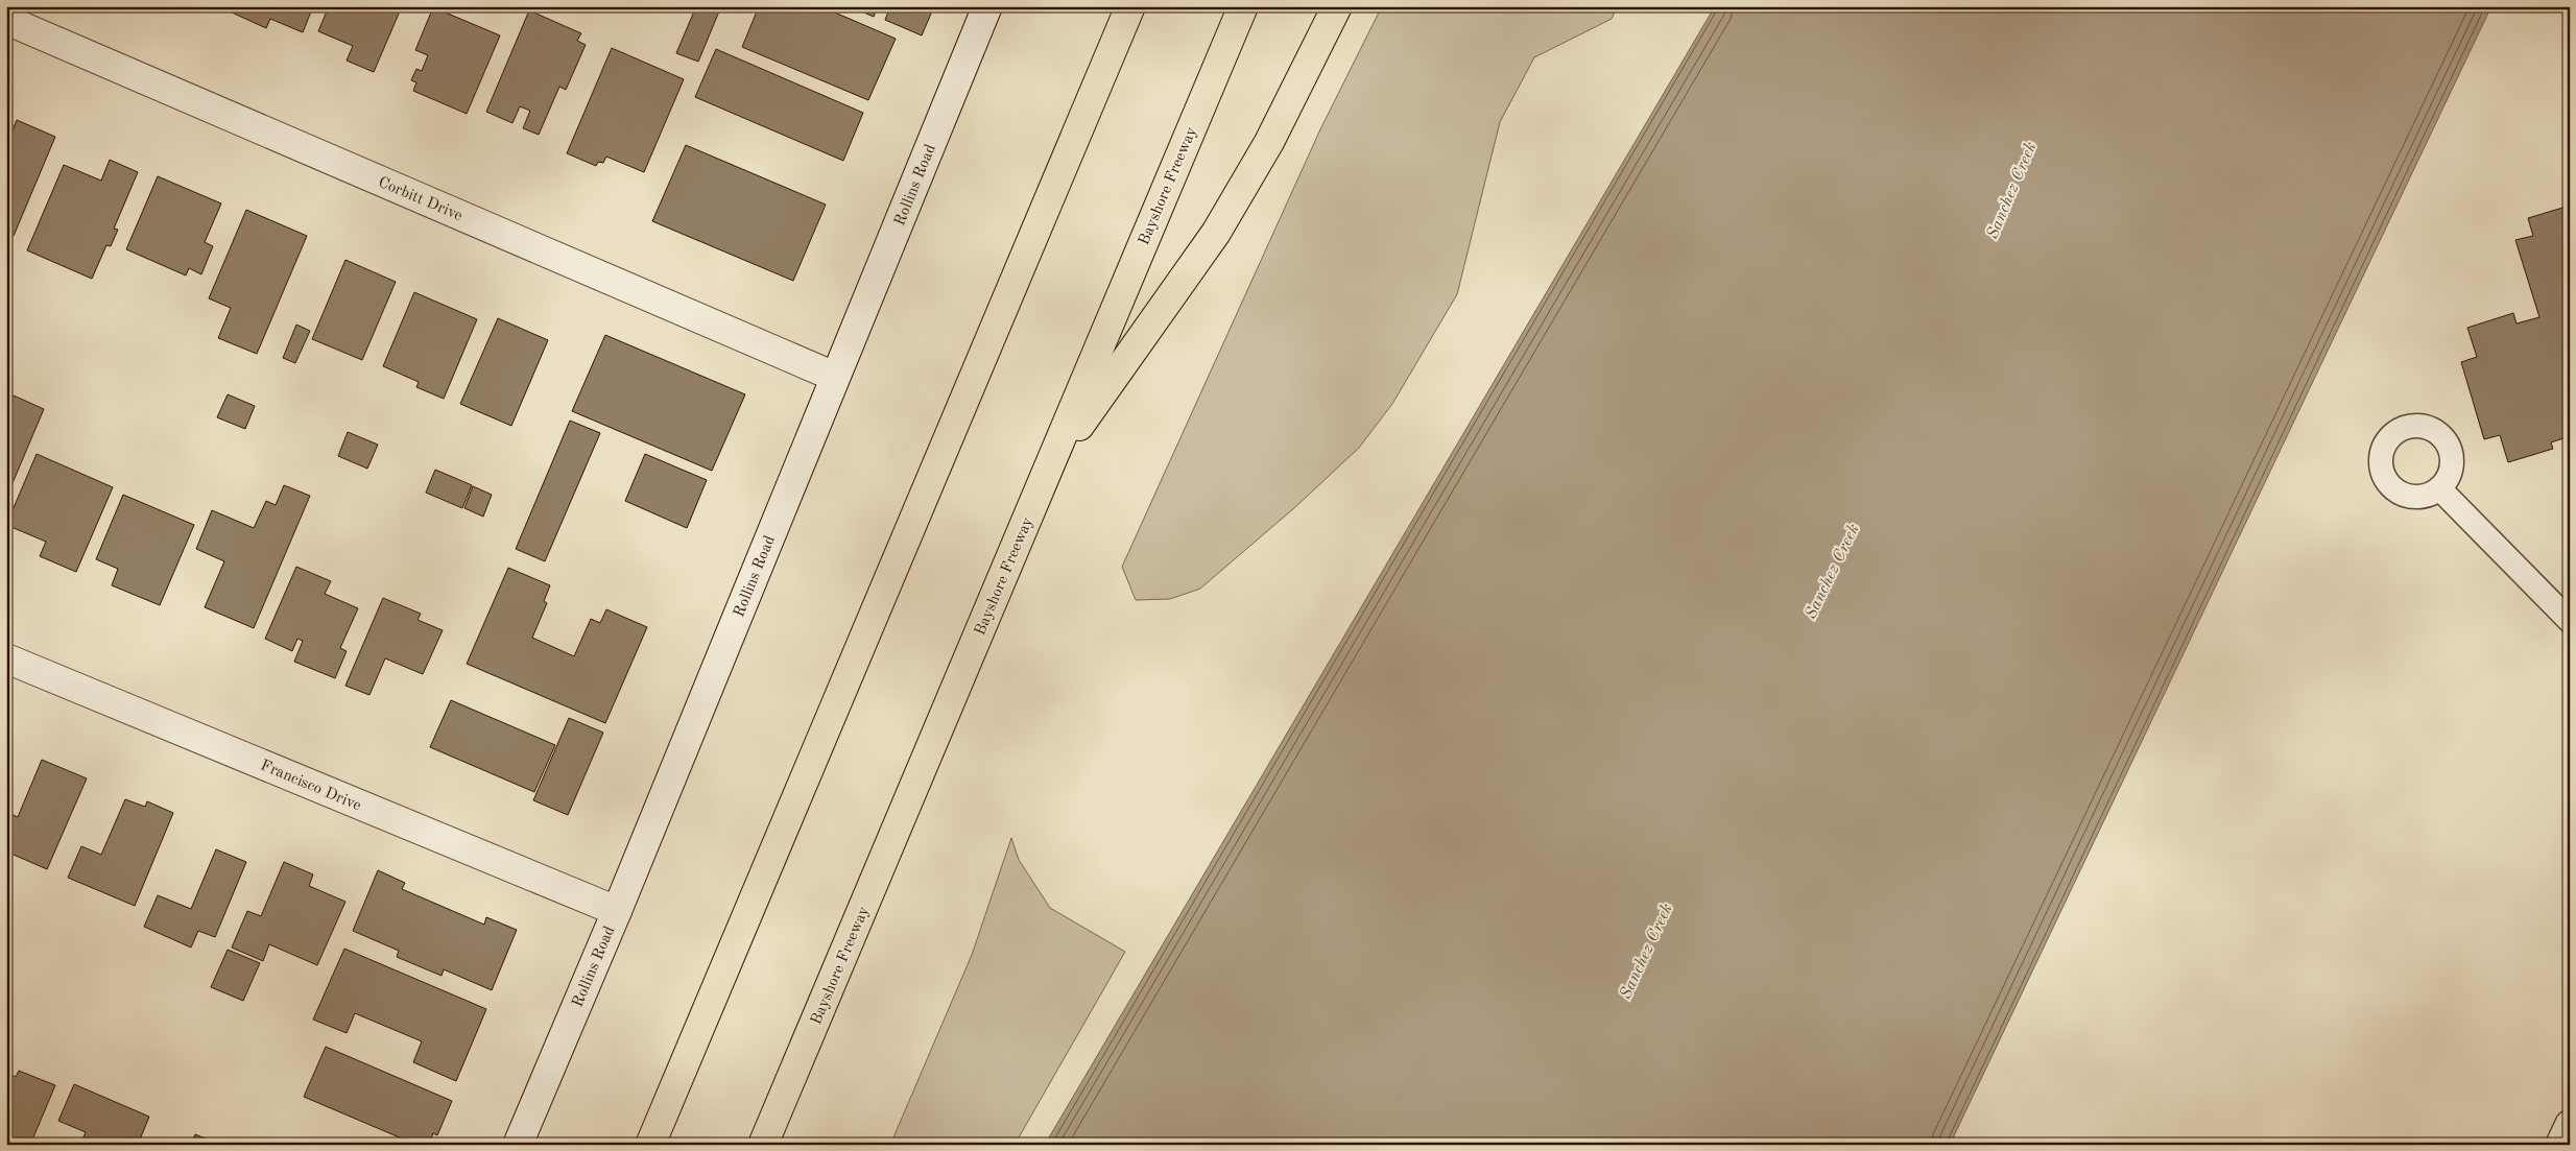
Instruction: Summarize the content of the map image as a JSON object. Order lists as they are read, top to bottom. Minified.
{"streets":{"highway":["Bayshore Freeway"],"street":["Rollins Road","Corbitt Drive","Francisco Drive"]},"crossings":[["Rollins Road","Corbitt Drive"],["Rollins Road","Francisco Drive"]],"water":["Sanchez Creek"]}
